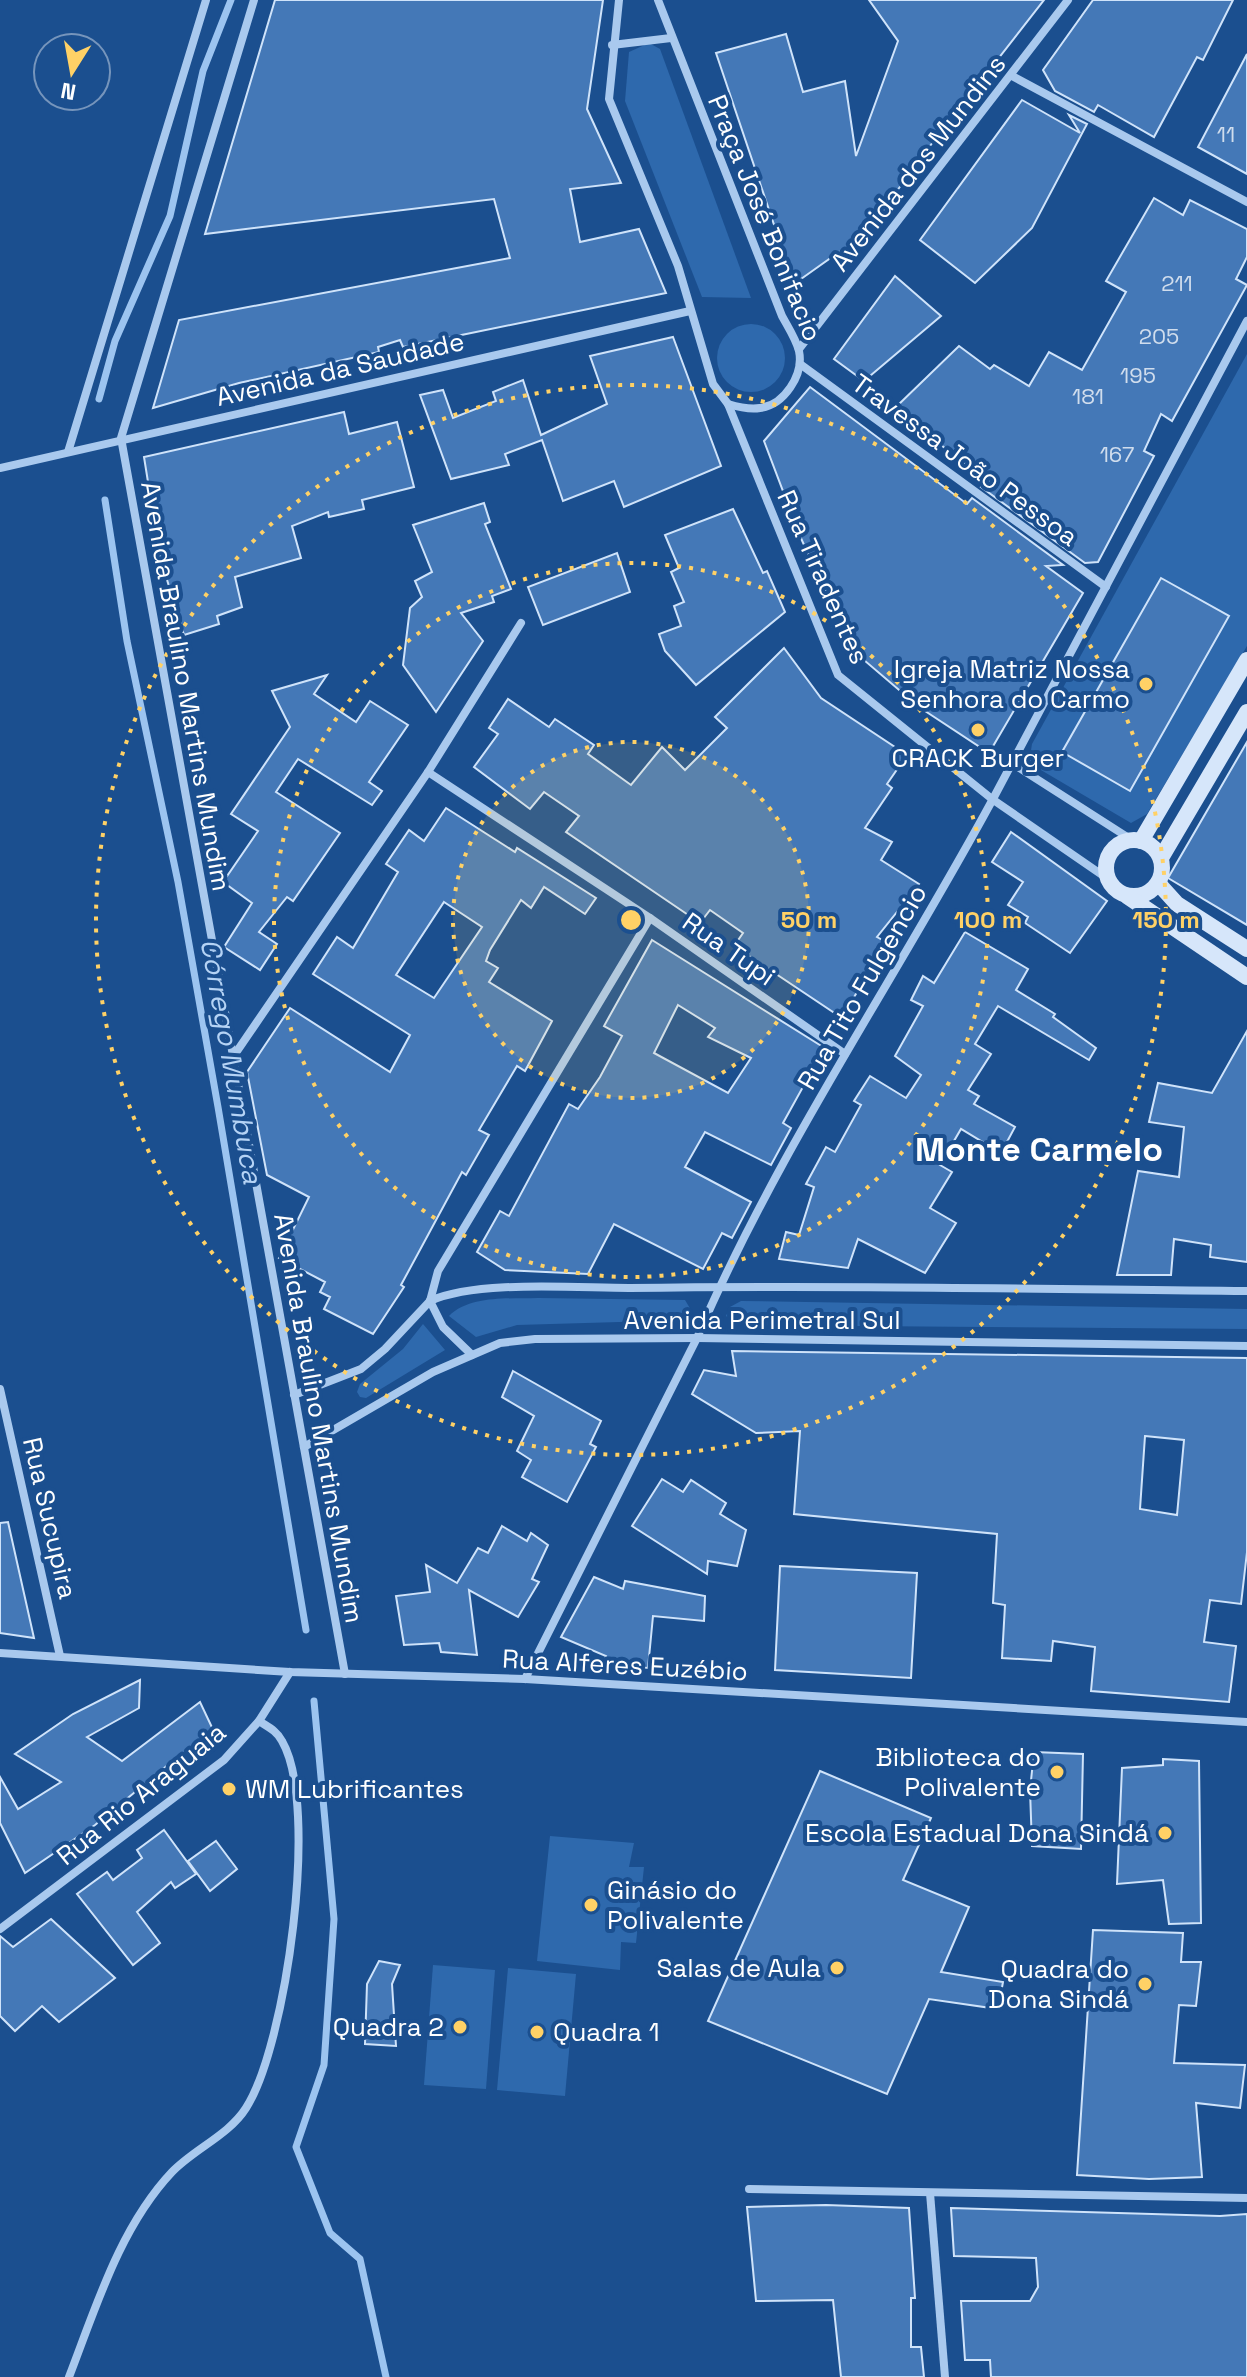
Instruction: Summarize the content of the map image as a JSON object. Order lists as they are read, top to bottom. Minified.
{"streets":{"street":["Avenida dos Mundins","Praça José Bonifacio","Avenida da Saudade","Travessa João Pessoa","Rua Tiradentes","Avenida Braulino Martins Mundim","Rua Tupi","Rua Tito Fulgencio","Avenida Perimetral Sul","Rua Sucupira","Rua Alferes Euzébio","Rua Rio Araguaia"]},"crossings":[["Avenida dos Mundins","Praça José Bonifacio"],["Praça José Bonifacio","Travessa João Pessoa"],["Praça José Bonifacio","Rua Tiradentes"],["Avenida da Saudade","Avenida Braulino Martins Mundim"],["Travessa João Pessoa","Rua Tito Fulgencio"],["Rua Tiradentes","Rua Tito Fulgencio"],["Avenida Braulino Martins Mundim","Avenida Perimetral Sul"],["Avenida Braulino Martins Mundim","Rua Alferes Euzébio"],["Rua Tupi","Rua Tito Fulgencio"],["Rua Tito Fulgencio","Avenida Perimetral Sul"],["Rua Tito Fulgencio","Rua Alferes Euzébio"],["Rua Sucupira","Rua Alferes Euzébio"],["Rua Alferes Euzébio","Rua Rio Araguaia"]],"districts":["Monte Carmelo"],"water":["Córrego Mumbuca"],"places":["Igreja Matriz Nossa Senhora do Carmo","CRACK Burger","Biblioteca do Polivalente","WM Lubrificantes","Escola Estadual Dona Sindá","Ginásio do Polivalente","Salas de Aula","Quadra do Dona Sindá","Quadra 2","Quadra 1"],"house_numbers":["11","211","205","195","181","167"],"north":"bottom","rings":["50 m","100 m","150 m"]}
